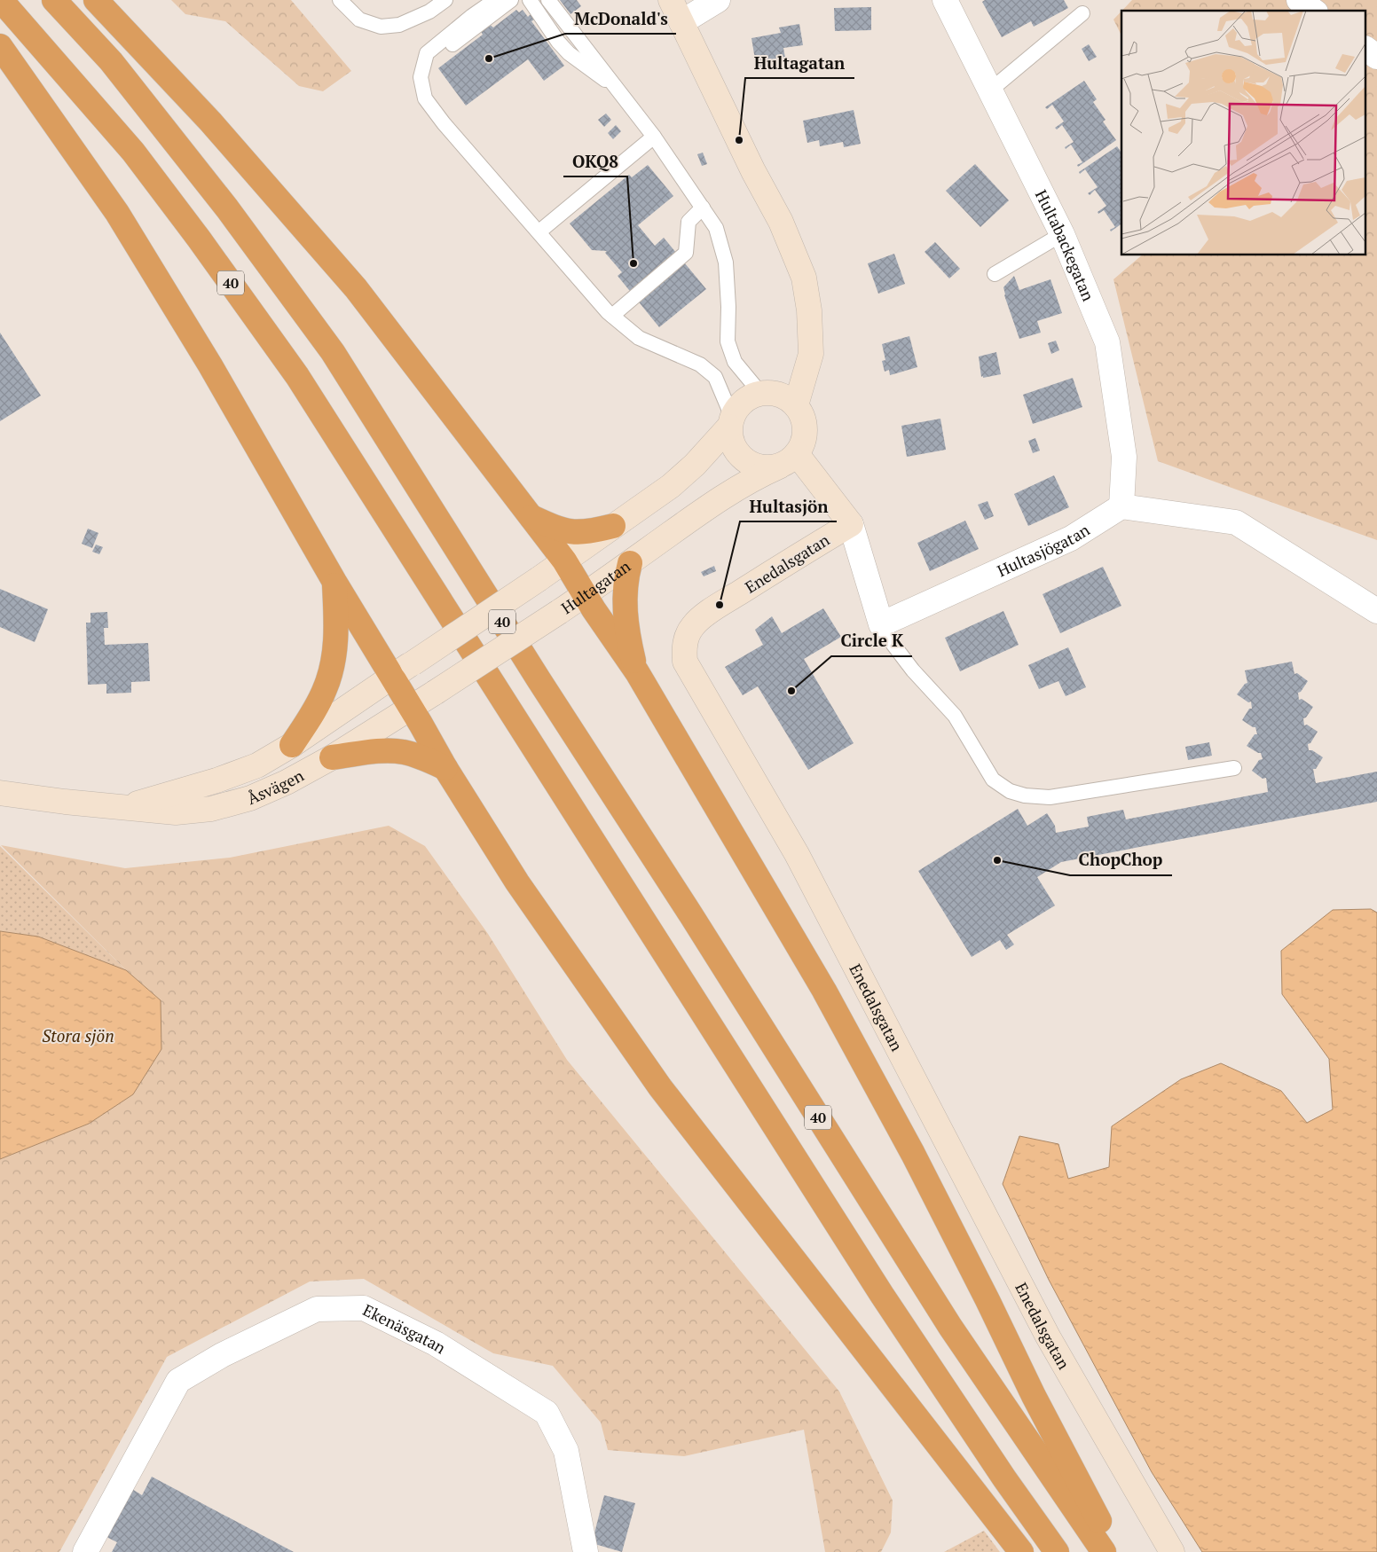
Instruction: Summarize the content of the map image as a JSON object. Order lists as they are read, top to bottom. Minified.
{"streets":{"highway":["40"],"street":["Hultabackegatan","Hultasjögatan","Enedalsgatan","Hultagatan","Åsvägen","Ekenäsgatan"]},"crossings":[["Hultabackegatan","Hultasjögatan"],["Hultagatan","Åsvägen"]],"water":["Stora sjön"],"places":["McDonald's","Hultagatan","OKQ8","Hultasjön","Circle K","ChopChop"]}
